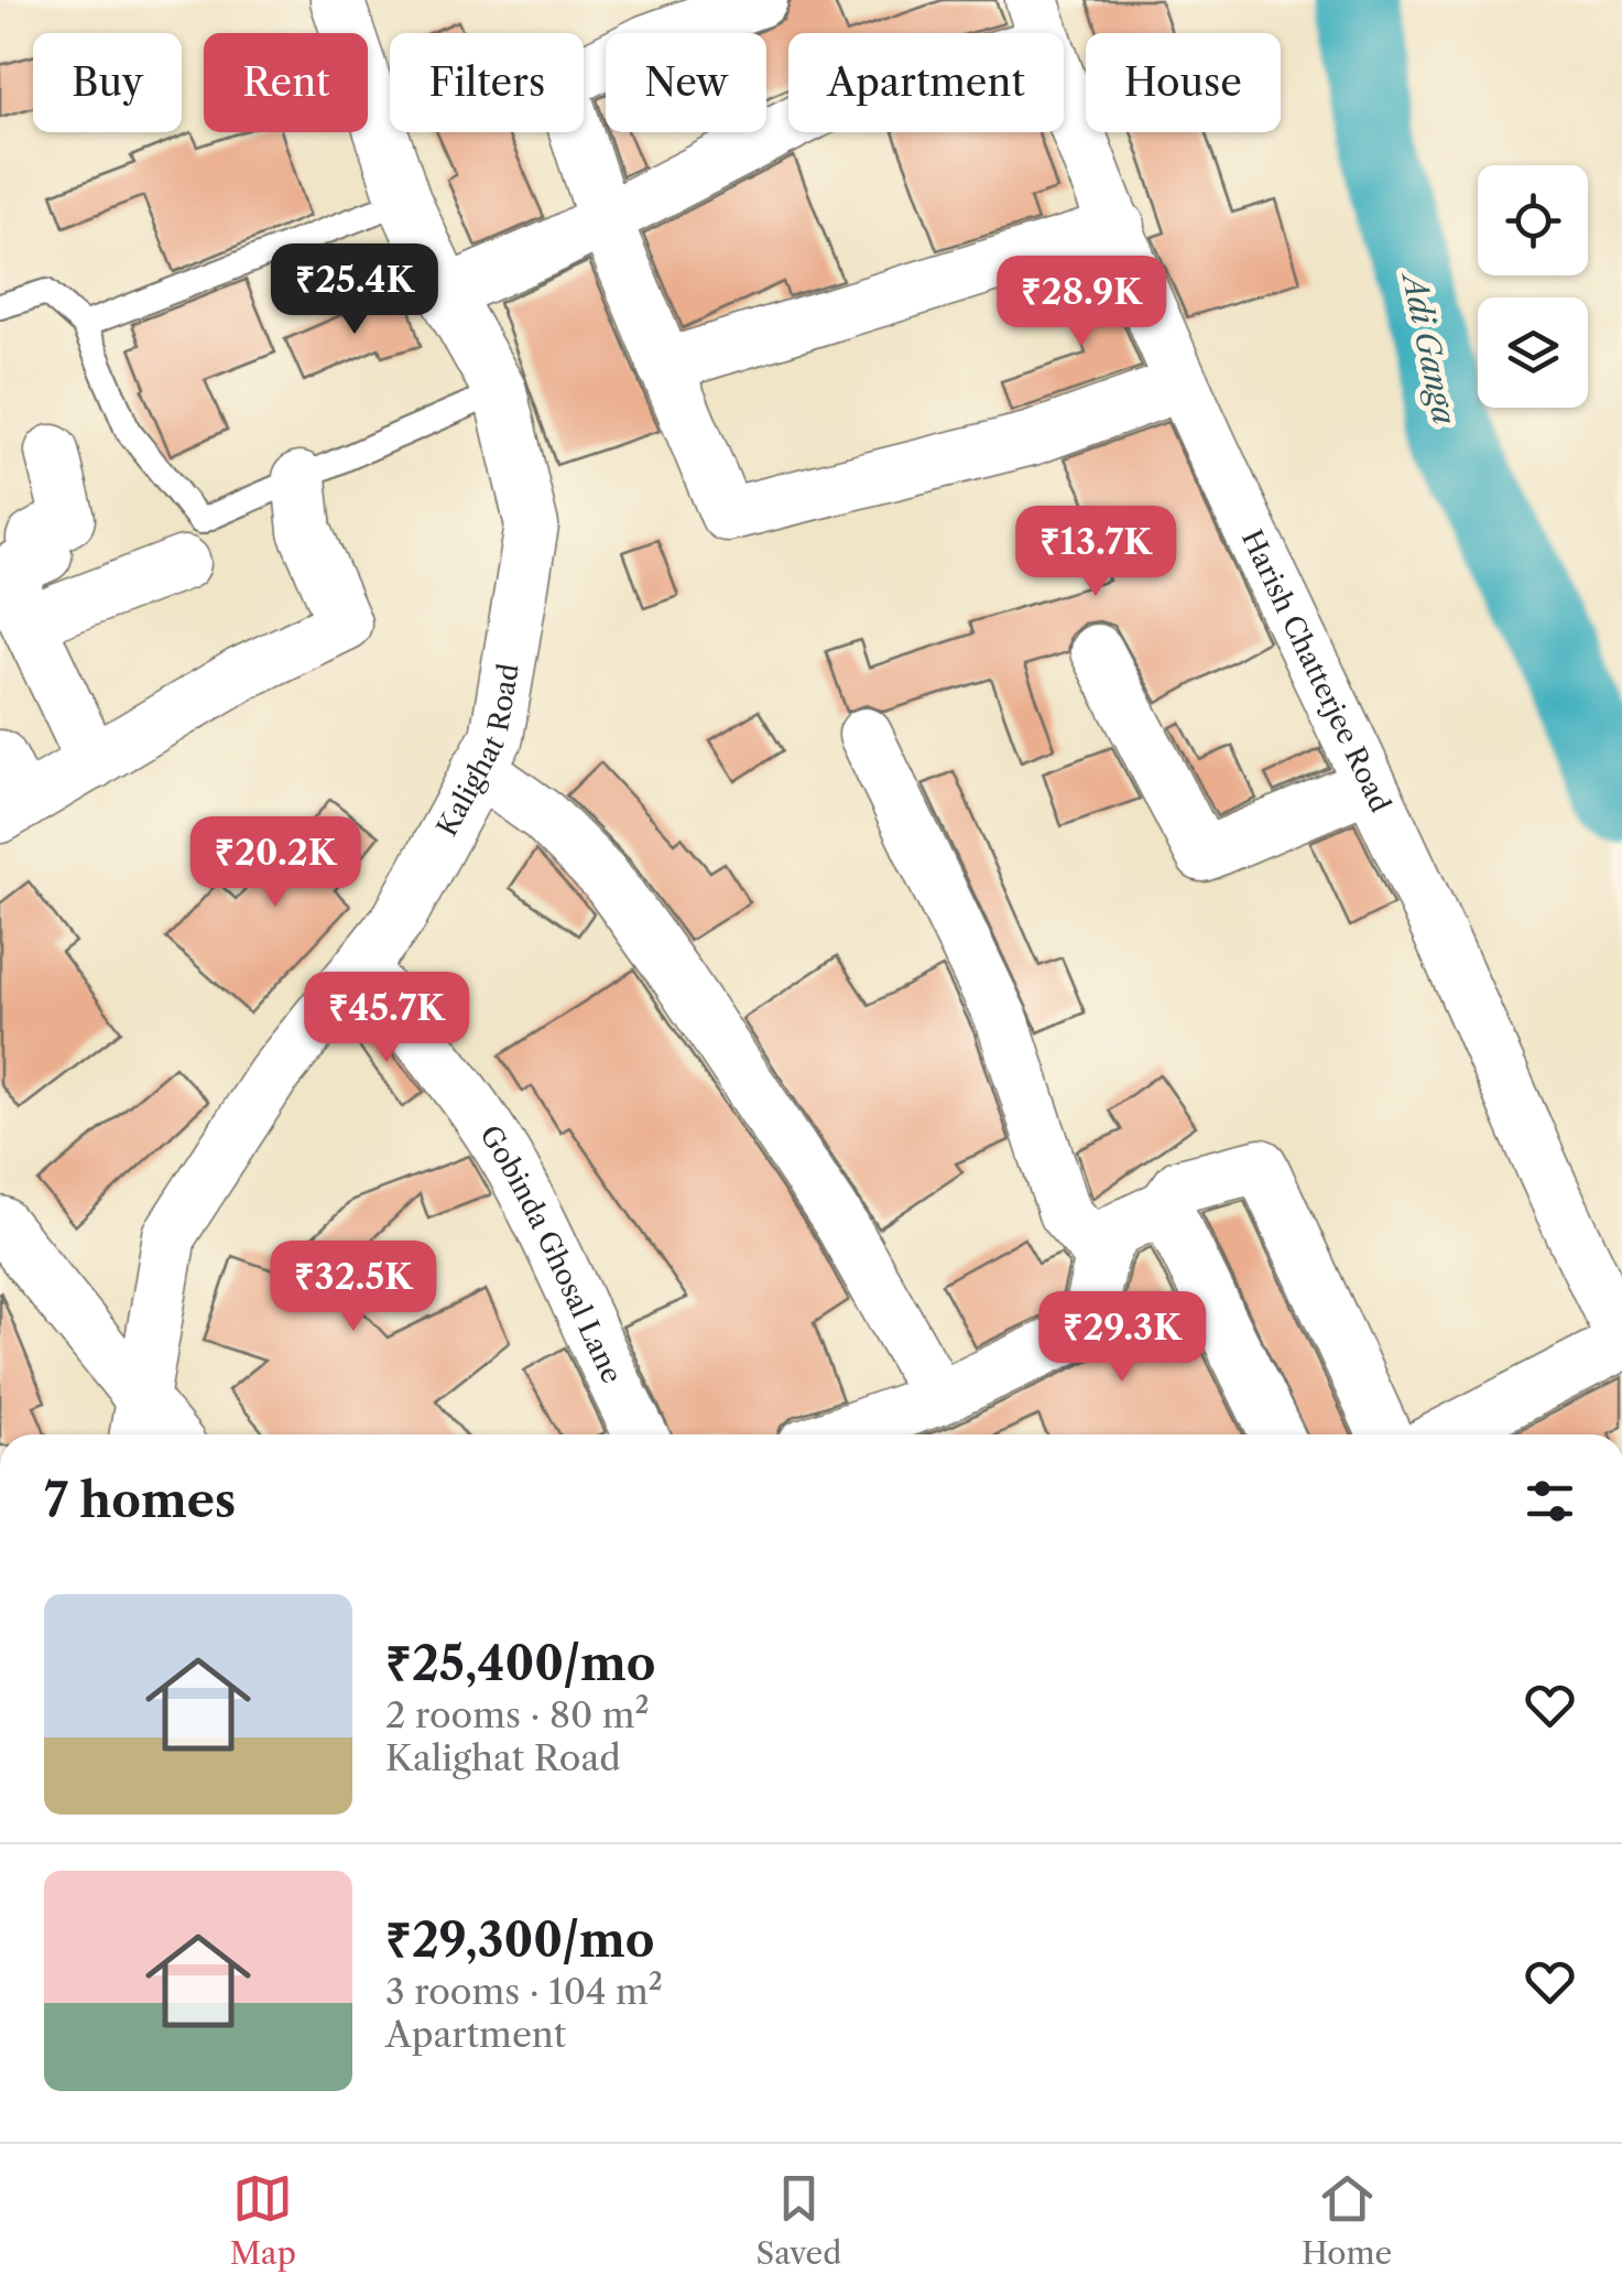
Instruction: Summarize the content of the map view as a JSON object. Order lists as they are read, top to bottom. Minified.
{"streets":{"street":["Harish Chatterjee Road","Kalighat Road","Gobinda Ghosal Lane"]},"crossings":[["Kalighat Road","Gobinda Ghosal Lane"]],"water":["Adi Ganga"],"page":{"chip":["Buy","Rent","Filters","New","Apartment","House"],"price":["₹25.4K","₹28.9K","₹13.7K","₹20.2K","₹45.7K","₹32.5K","₹29.3K"],"heading":"7 homes","list":[{"name":"₹25,400/mo","note":"2 rooms · 80 m² · Kalighat Road"},{"name":"₹29,300/mo","note":"3 rooms · 104 m² · Apartment"}],"tabs":["Map","Saved","Home"]}}
